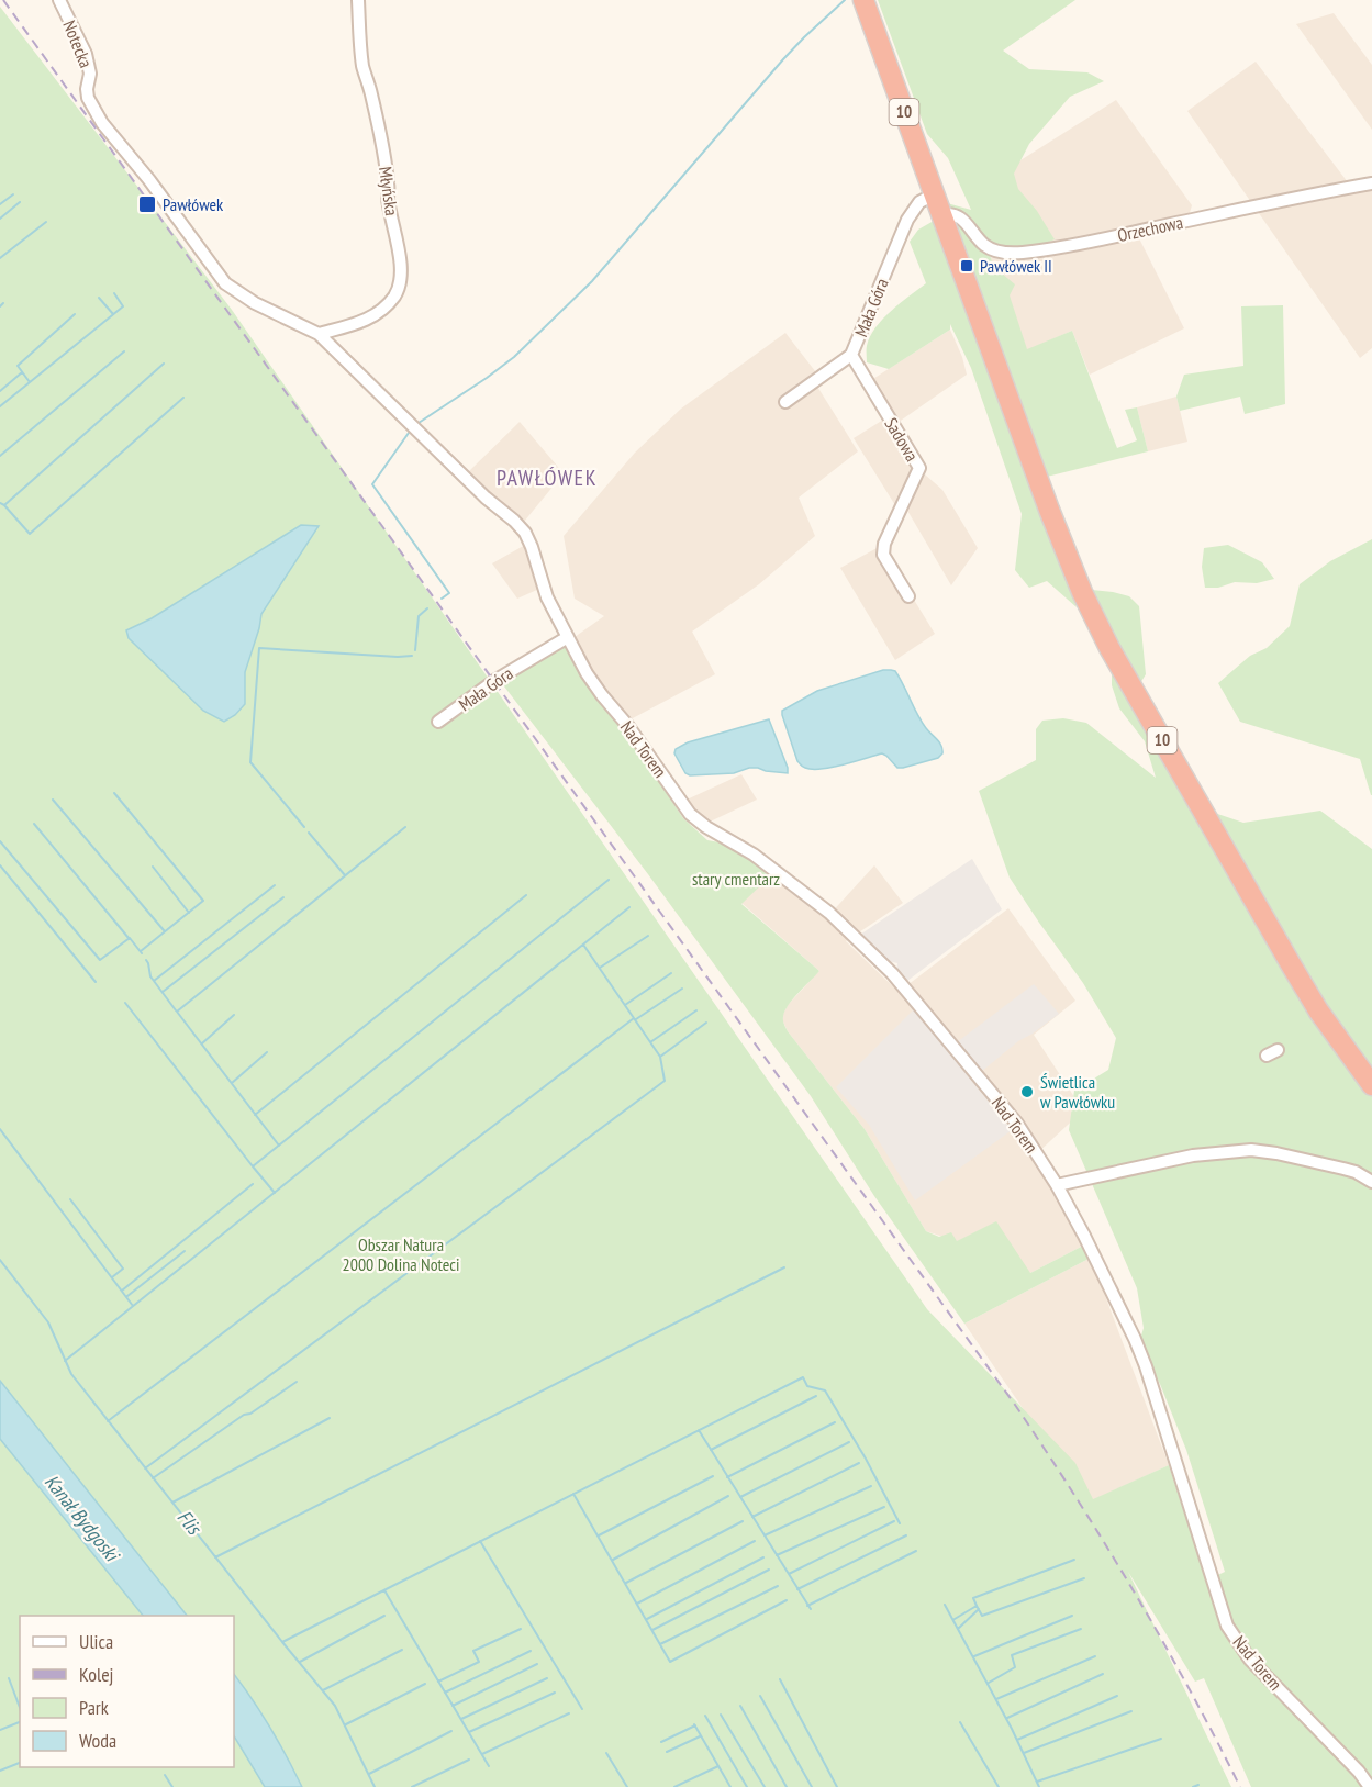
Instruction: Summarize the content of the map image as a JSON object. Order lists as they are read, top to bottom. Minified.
{"streets":{"highway":["10"],"street":["Notecka","Młyńska","Orzechowa","Mała Góra","Sadowa","Nad Torem"]},"crossings":[["Notecka","Nad Torem"],["10","Orzechowa"],["10","Mała Góra"],["Młyńska","Nad Torem"],["Mała Góra","Sadowa"],["Mała Góra","Nad Torem"]],"districts":["PAWŁÓWEK"],"water":["Kanał Bydgoski","Flis"],"parks":["stary cmentarz","Obszar Natura 2000 Dolina Noteci"],"places":{"transit":["Pawłówek","Pawłówek II"],"other":["Świetlica w Pawłówku"]},"legend":["Ulica","Kolej","Park","Woda"]}
